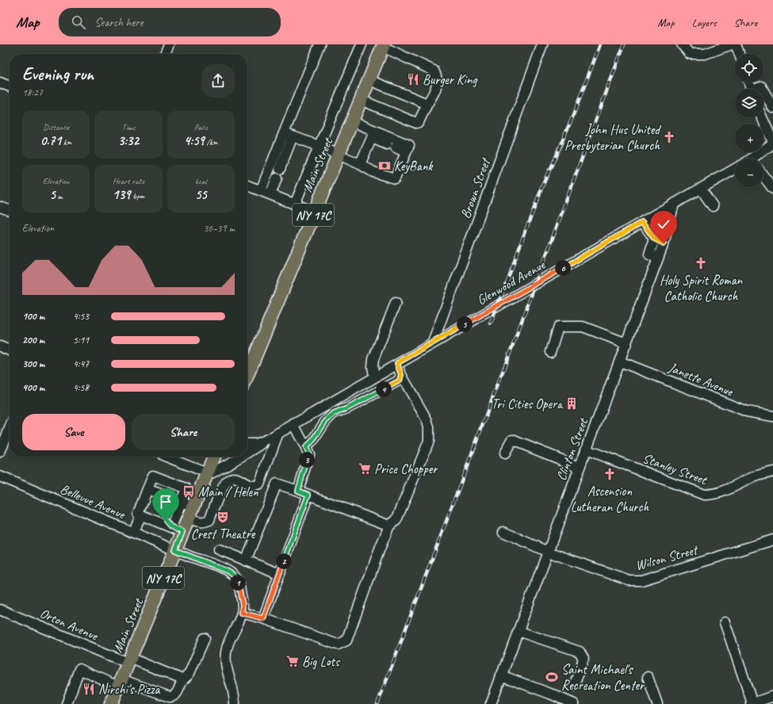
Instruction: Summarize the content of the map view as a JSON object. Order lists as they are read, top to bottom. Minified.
{"streets":{"main road":["Main Street","NY 17C"],"street":["Brown Street","Glenwood Avenue","Janette Avenue","Clinton Street","Stanley Street","Bellevue Avenue","Wilson Street","Orton Avenue"]},"crossings":[["Main Street","Bellevue Avenue"],["Main Street","Orton Avenue"],["Brown Street","Glenwood Avenue"],["Glenwood Avenue","Clinton Street"],["Janette Avenue","Clinton Street"],["Clinton Street","Stanley Street"],["Clinton Street","Wilson Street"]],"places":{"restaurant":["Burger King","Nirchi's Pizza"],"church":["John Hus United Presbyterian Church","Holy Spirit Roman Catholic Church","Ascension Lutheran Church"],"bank":["KeyBank"],"building":["Tri Cities Opera"],"supermarket":["Price Chopper","Big Lots"],"bus stop":["Main / Helen"],"theatre":["Crest Theatre"],"sports":["Saint Michael's Recreation Center"]},"page":{"header":"Map","search":"Search here","nav":["Map","Layers","Share"],"map_buttons":["+","−"],"heading":["Evening run","18:27"],"stats":[["Distance","0.71 km"],["Time","3:32"],["Pace","4:59 /km"],["Elevation","5 m"],["Heart rate","139 bpm"],["kcal","55"]],"chart":["Elevation","36–39 m"],"pins":["6","5","4","3","2","1"],"list":[{"name":"100 m","note":"4:53"},{"name":"200 m","note":"5:11"},{"name":"300 m","note":"4:47"},{"name":"400 m","note":"4:58"}],"buttons":["Save","Share"]}}
